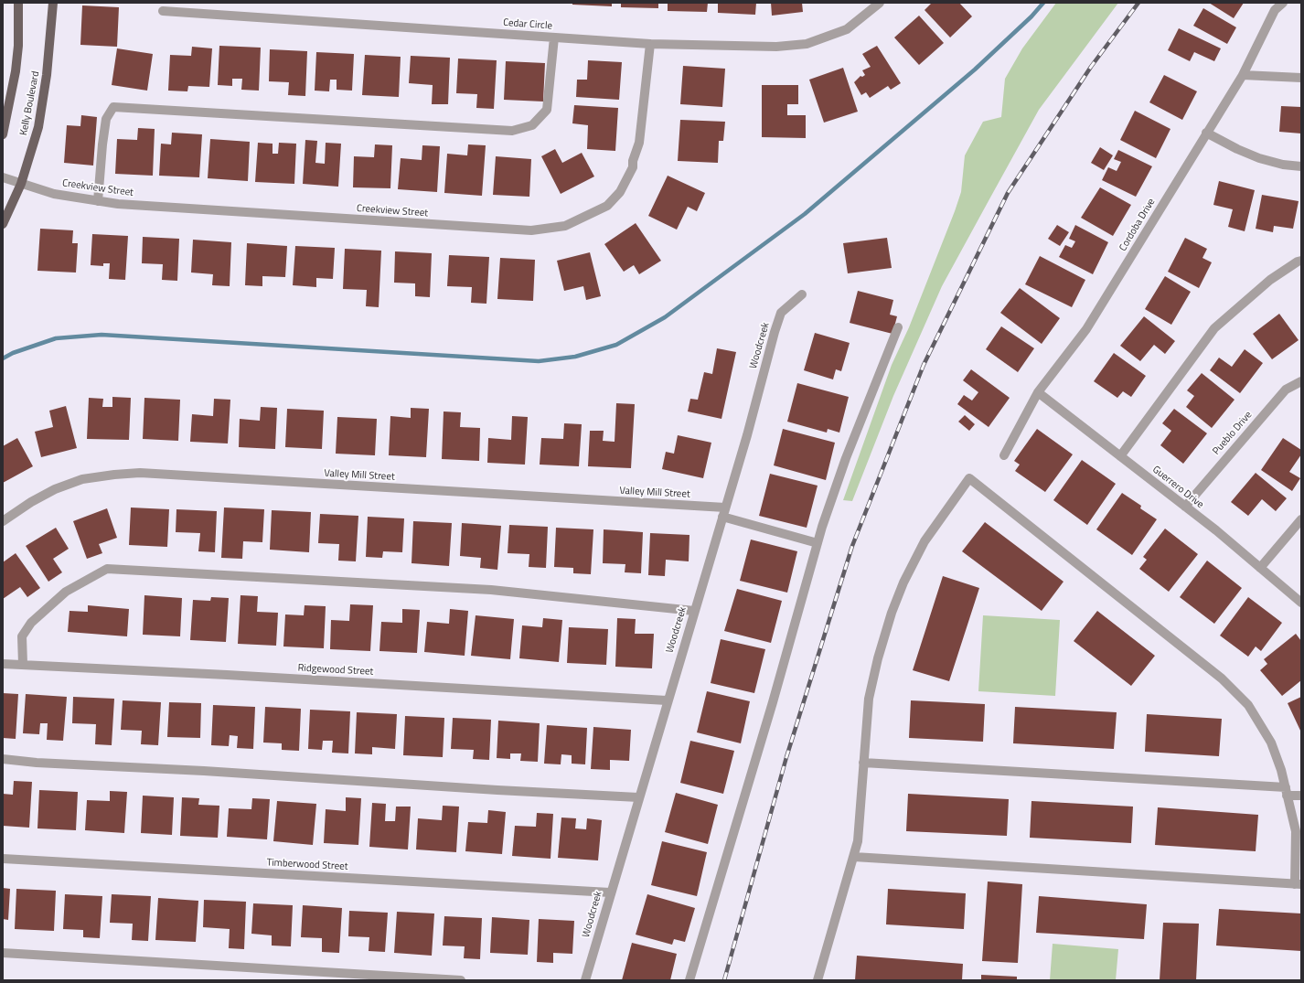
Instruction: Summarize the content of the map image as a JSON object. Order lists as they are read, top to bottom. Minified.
{"streets":{"main road":["Kelly Boulevard"],"street":["Cedar Circle","Creekview Street","Cordoba Drive","Woodcreek","Pueblo Drive","Valley Mill Street","Guerrero Drive","Ridgewood Street","Timberwood Street"]},"crossings":[["Cedar Circle","Creekview Street"],["Kelly Boulevard","Creekview Street"],["Cordoba Drive","Guerrero Drive"],["Woodcreek","Valley Mill Street"],["Woodcreek","Ridgewood Street"],["Woodcreek","Timberwood Street"],["Pueblo Drive","Guerrero Drive"]]}
